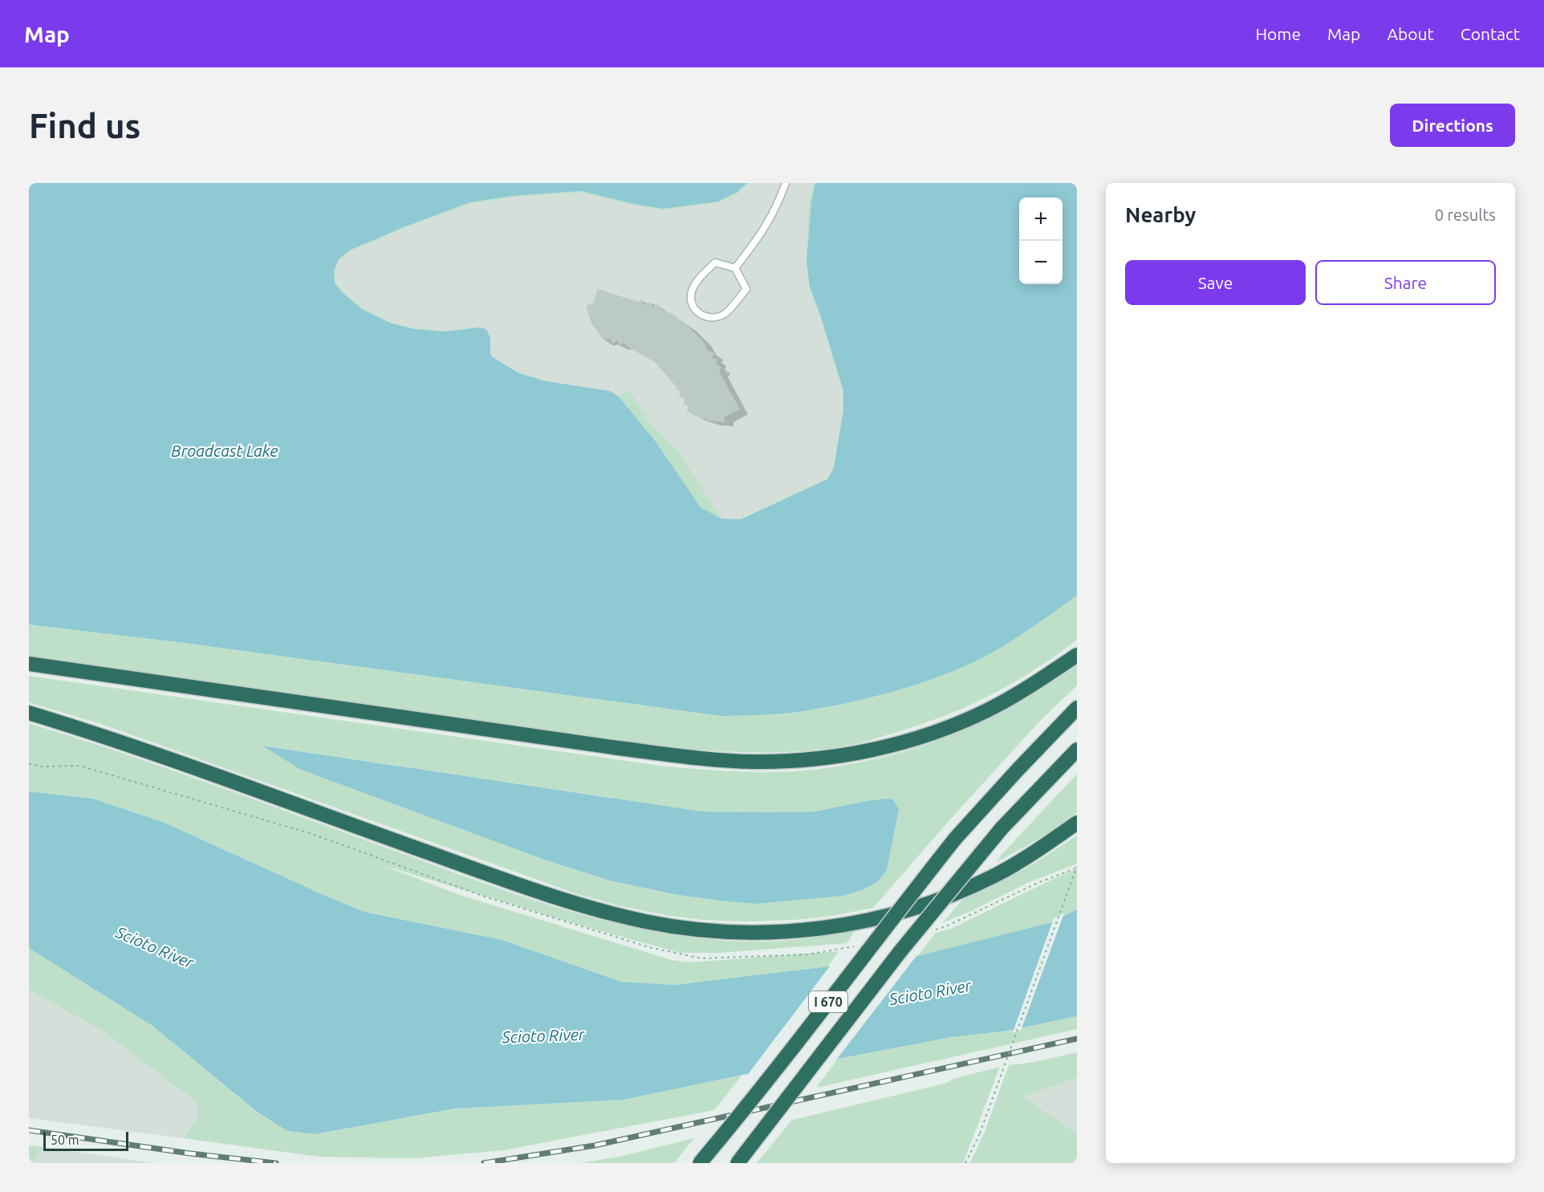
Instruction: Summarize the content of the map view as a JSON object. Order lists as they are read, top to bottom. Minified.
{"streets":{"highway":["I 670"]},"water":["Broadcast Lake","Scioto River"],"scale_bar":"50 m","page":{"header":"Map","nav":["Home","Map","About","Contact"],"buttons":["Directions",["Save","Share"]],"title":"Find us","heading":["Nearby","0 results"],"map_buttons":["+","−"],"scale":"50 m"}}
